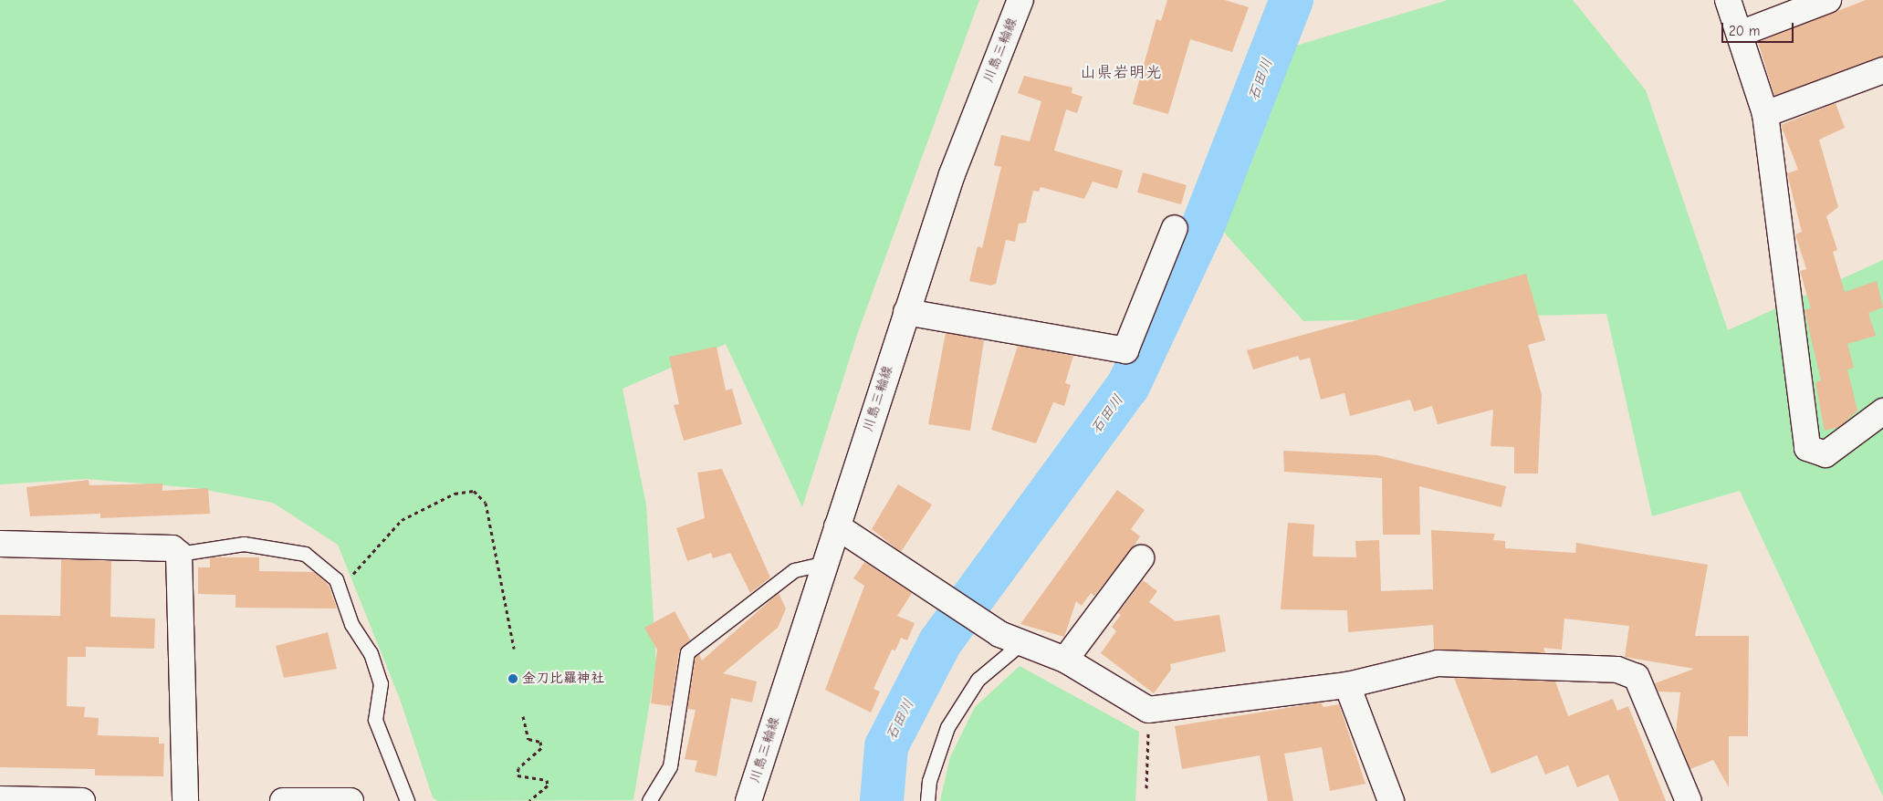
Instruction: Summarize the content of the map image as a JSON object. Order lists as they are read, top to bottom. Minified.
{"streets":{"street":["川島三輪線"]},"districts":["山県岩明光"],"water":["石田川"],"places":["金刀比羅神社"],"scale_bar":"20 m"}
